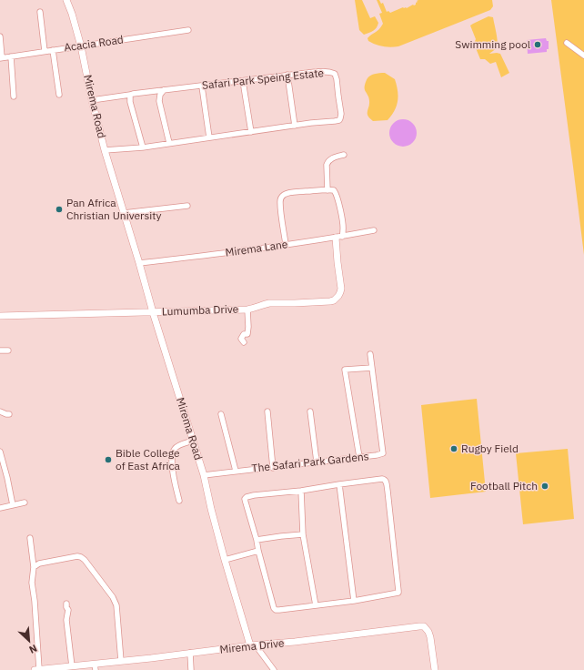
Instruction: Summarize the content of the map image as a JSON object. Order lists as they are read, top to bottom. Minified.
{"streets":{"street":["Acacia Road","Safari Park Speing Estate","Mirema Road","Mirema Lane","Lumumba Drive","The Safari Park Gardens","Mirema Drive"]},"crossings":[["Acacia Road","Mirema Road"],["Safari Park Speing Estate","Mirema Road"],["Mirema Road","Mirema Lane"],["Mirema Road","Lumumba Drive"],["Mirema Road","The Safari Park Gardens"],["Mirema Road","Mirema Drive"],["Mirema Lane","Lumumba Drive"]],"places":["Swimming pool","Pan Africa Christian University","Rugby Field","Bible College of East Africa","Football Pitch"],"north":"bottom right"}
